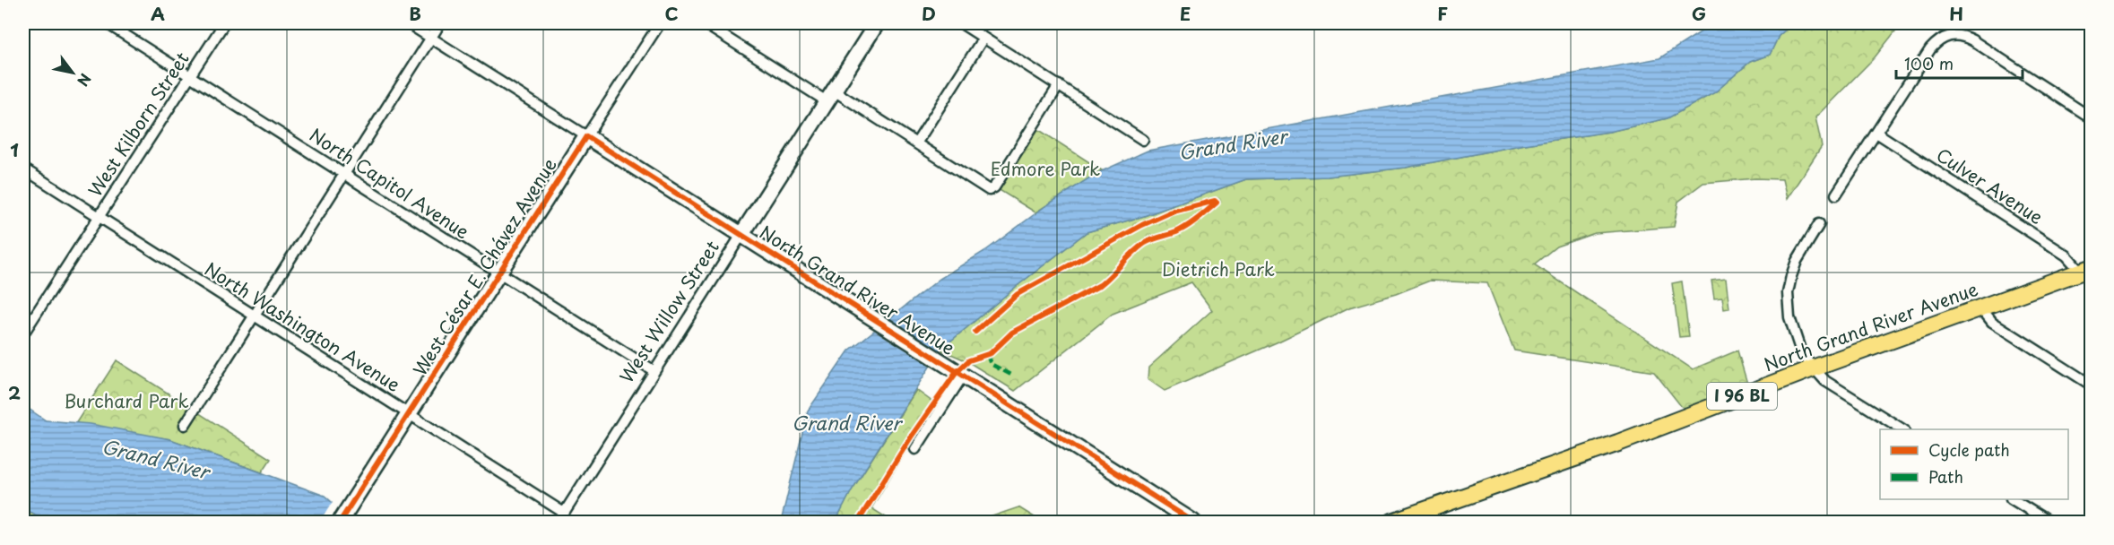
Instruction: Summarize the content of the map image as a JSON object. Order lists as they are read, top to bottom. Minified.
{"streets":{"main road":["North Grand River Avenue","I 96 BL"],"street":["West Kilborn Street","North Capitol Avenue","Culver Avenue","West César E. Chávez Avenue","West Willow Street","North Washington Avenue"]},"crossings":[["West Kilborn Street","North Capitol Avenue"],["West Kilborn Street","North Washington Avenue"],["North Capitol Avenue","West César E. Chávez Avenue"],["North Capitol Avenue","West Willow Street"],["Culver Avenue","North Grand River Avenue"],["West César E. Chávez Avenue","North Grand River Avenue"],["West César E. Chávez Avenue","North Washington Avenue"],["North Grand River Avenue","West Willow Street"],["West Willow Street","North Washington Avenue"]],"water":["Grand River"],"parks":["Edmore Park","Dietrich Park","Burchard Park"],"legend":["Cycle path","Path"],"scale_bar":"100 m","north":"bottom right","grid":{"columns":["A","B","C","D","E","F","G","H"],"rows":["1","2"]}}
